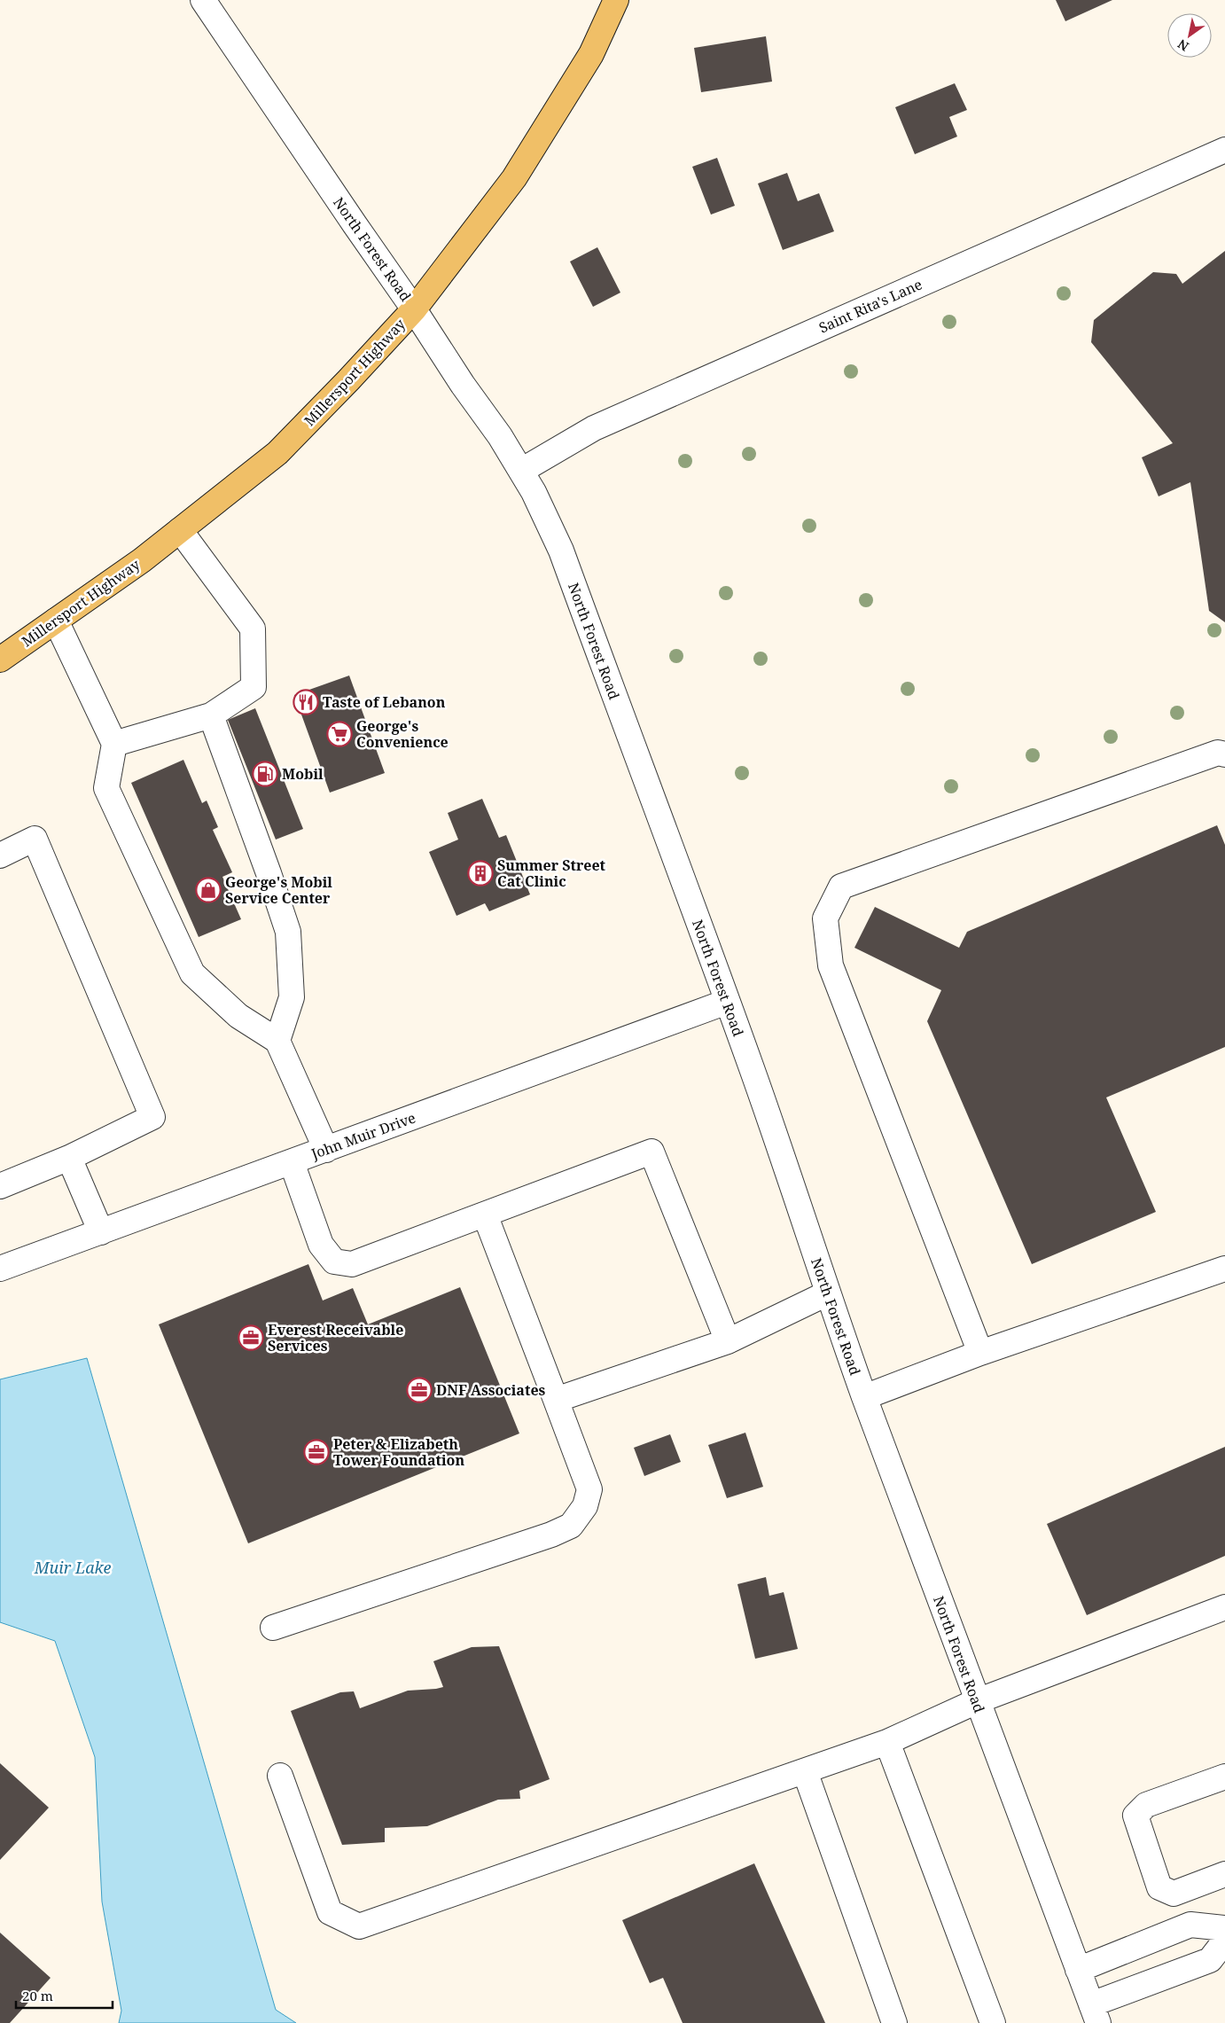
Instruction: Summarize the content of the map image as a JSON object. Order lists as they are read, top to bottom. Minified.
{"streets":{"main road":["Millersport Highway"],"street":["North Forest Road","Saint Rita's Lane","John Muir Drive"]},"crossings":[["North Forest Road","Saint Rita's Lane"],["North Forest Road","Millersport Highway"],["North Forest Road","John Muir Drive"]],"water":["Muir Lake"],"places":{"restaurant":["Taste of Lebanon"],"supermarket":["George's Convenience"],"fuel station":["Mobil"],"building":["Summer Street Cat Clinic"],"shop":["George's Mobil Service Center"],"office":["Everest Receivable Services","DNF Associates","Peter & Elizabeth Tower Foundation"]},"scale_bar":"20 m","north":"bottom left"}
